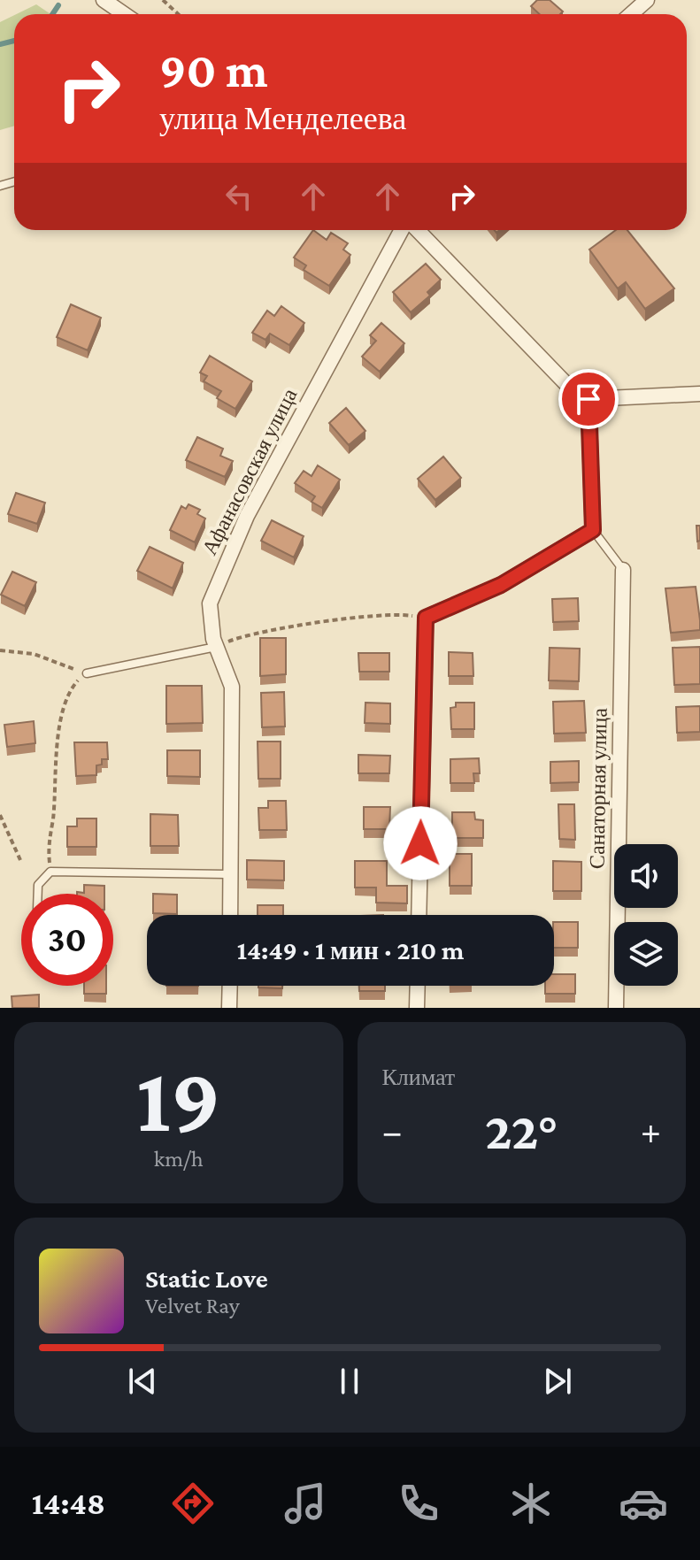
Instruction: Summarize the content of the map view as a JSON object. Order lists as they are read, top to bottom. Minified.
{"streets":{"street":["Афанасовская улица","Санаторная улица"]},"page":{"turn":["90 m","улица Менделеева"],"limit":"30","trip":"14:49 · 1 мин · 210 m","tile":[["19","km/h"],"Климат"],"heat":["−","22°","+"],"song":["Static Love","Velvet Ray"],"tabs":"14:48"}}
